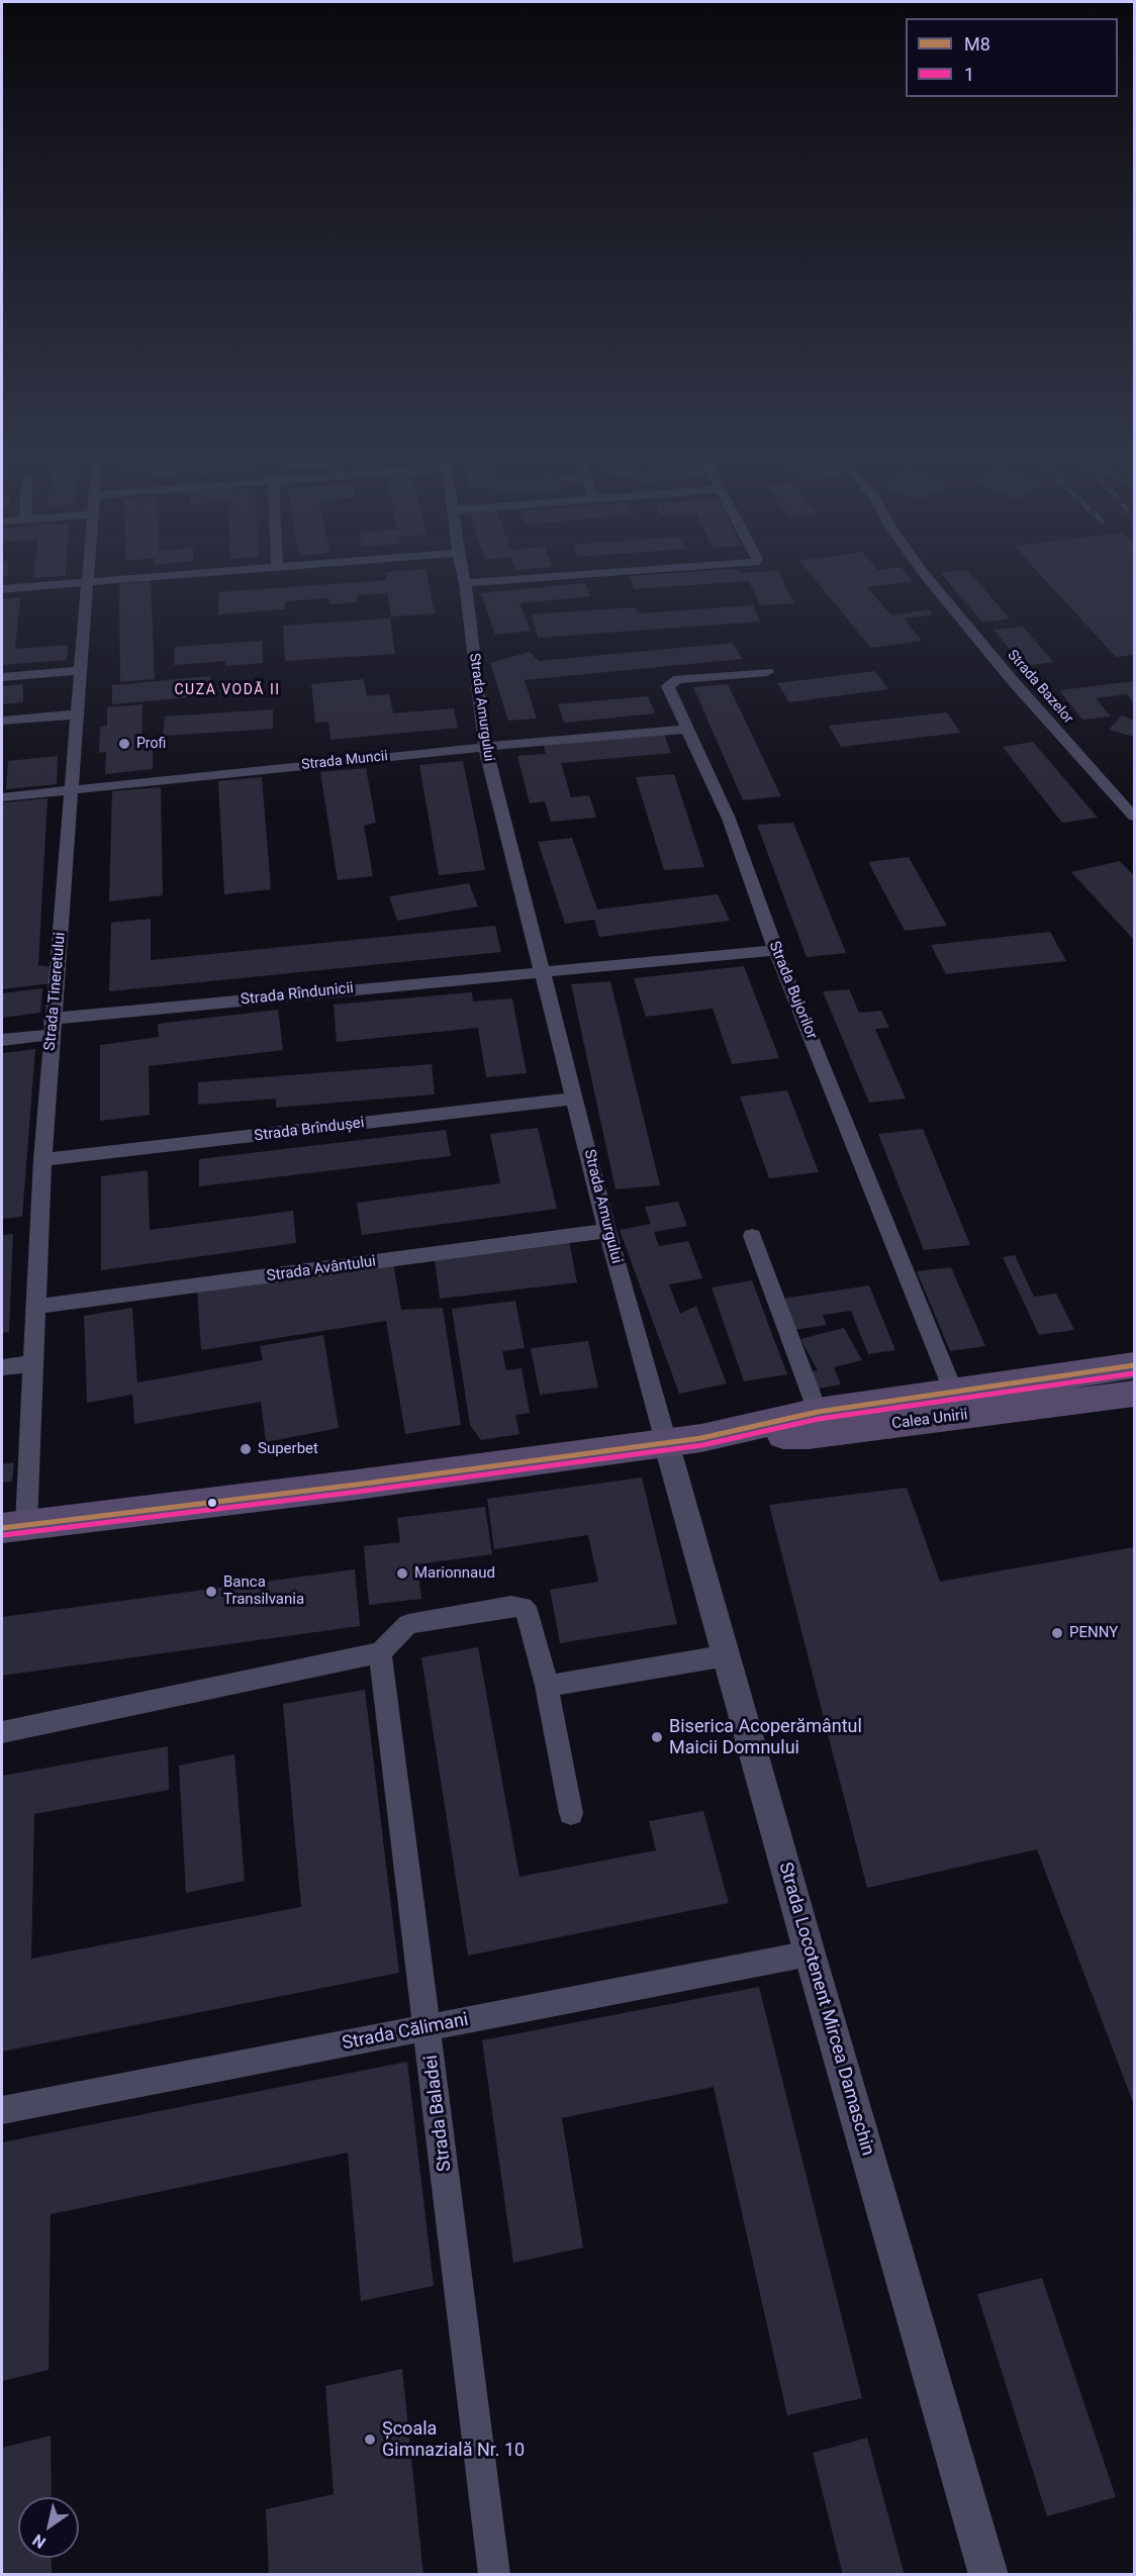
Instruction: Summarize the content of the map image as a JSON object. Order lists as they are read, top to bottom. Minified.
{"streets":{"main road":["Calea Unirii"],"street":["Strada Bazelor","Strada Amurgului","Strada Muncii","Strada Bujorilor","Strada Tineretului","Strada Rîndunicii","Strada Brîndușei","Strada Avântului","Strada Locotenent Mircea Damaschin","Strada Călimani","Strada Baladei"]},"crossings":[["Strada Amurgului","Strada Muncii"],["Strada Amurgului","Strada Rîndunicii"],["Strada Amurgului","Strada Brîndușei"],["Strada Amurgului","Strada Avântului"],["Strada Amurgului","Calea Unirii"],["Strada Amurgului","Strada Locotenent Mircea Damaschin"],["Strada Muncii","Strada Bujorilor"],["Strada Muncii","Strada Tineretului"],["Strada Bujorilor","Calea Unirii"],["Strada Tineretului","Strada Rîndunicii"],["Strada Tineretului","Strada Brîndușei"],["Strada Tineretului","Strada Avântului"],["Strada Tineretului","Calea Unirii"],["Calea Unirii","Strada Locotenent Mircea Damaschin"],["Strada Locotenent Mircea Damaschin","Strada Călimani"],["Strada Călimani","Strada Baladei"]],"districts":["CUZA VODĂ II"],"places":["Profi","Superbet","Marionnaud","Banca Transilvania","PENNY","Biserica Acoperământul Maicii Domnului","Școala Gimnazială Nr. 10"],"lines":["transit line M8","transit line 1"],"legend":["M8","1"],"north":"bottom left"}
